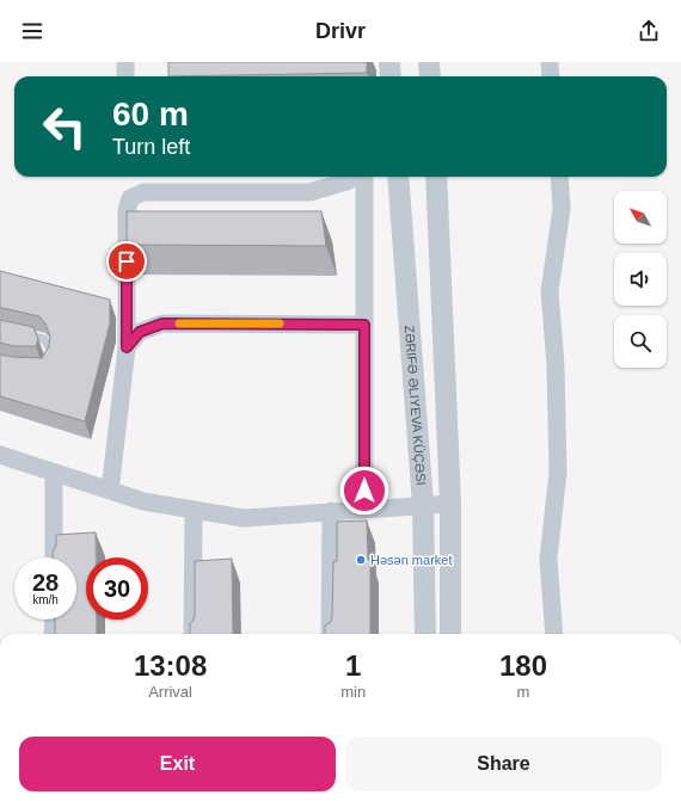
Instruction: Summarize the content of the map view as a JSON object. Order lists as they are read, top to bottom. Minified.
{"streets":{"street":["ZƏRIFƏ ƏLIYEVA KÜÇƏSI"]},"places":["Həsən market"],"north":"top left","page":{"header":"Drivr","turn":["60 m","Turn left"],"speed":"28 km/h","limit":"30","eta":["13:08","Arrival","1","min","180","m"],"buttons":["Exit","Share"]}}
